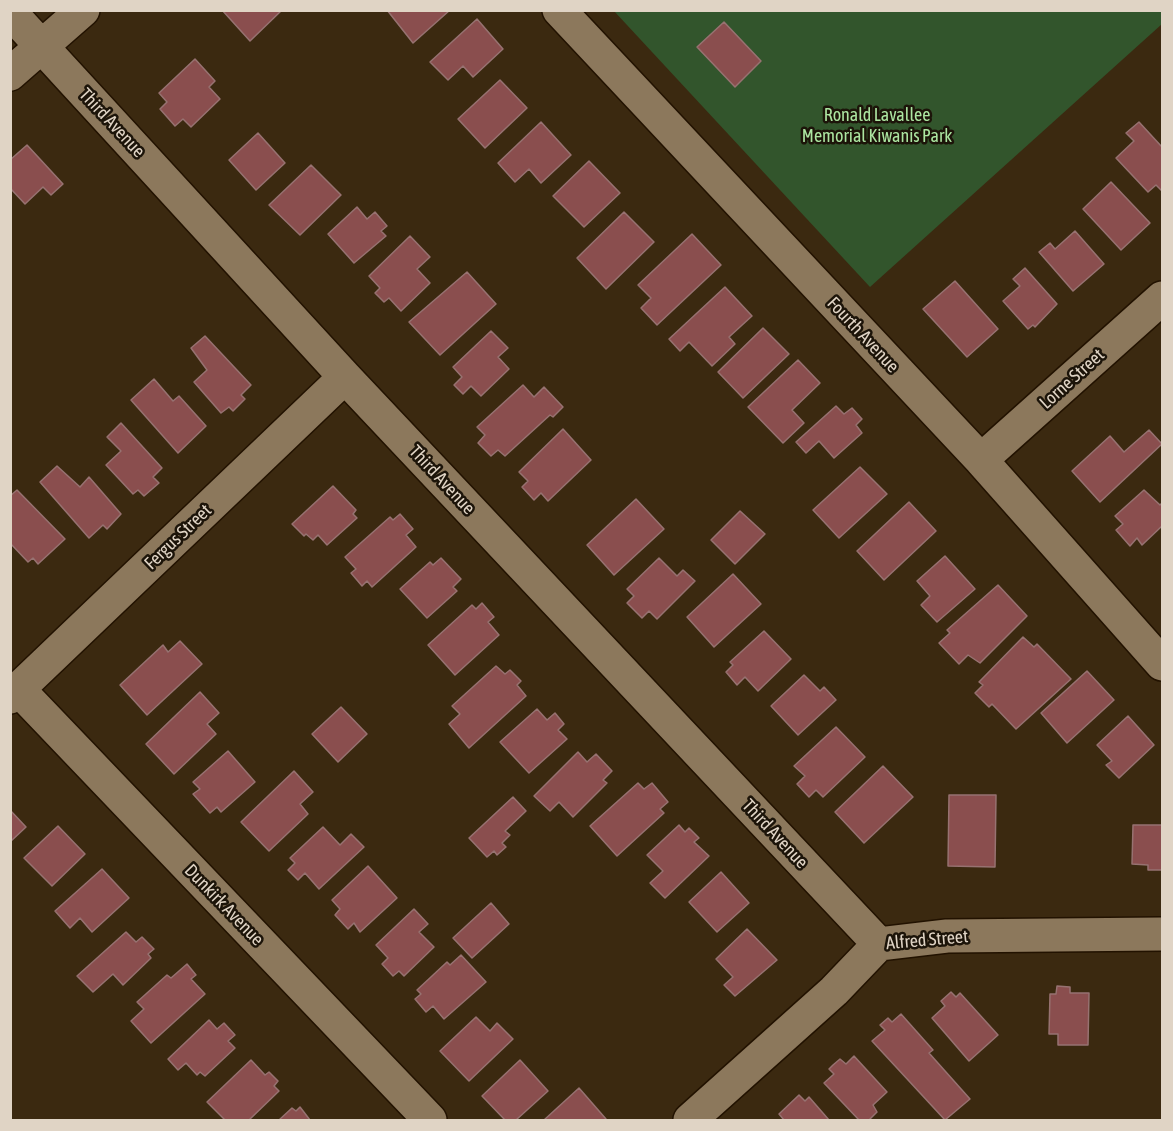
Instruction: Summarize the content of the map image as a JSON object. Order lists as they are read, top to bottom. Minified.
{"streets":{"street":["Third Avenue","Fourth Avenue","Lorne Street","Fergus Street","Dunkirk Avenue","Alfred Street"]},"crossings":[["Third Avenue","Fergus Street"],["Third Avenue","Alfred Street"],["Fourth Avenue","Lorne Street"],["Fergus Street","Dunkirk Avenue"]],"parks":["Ronald Lavallee Memorial Kiwanis Park"]}
